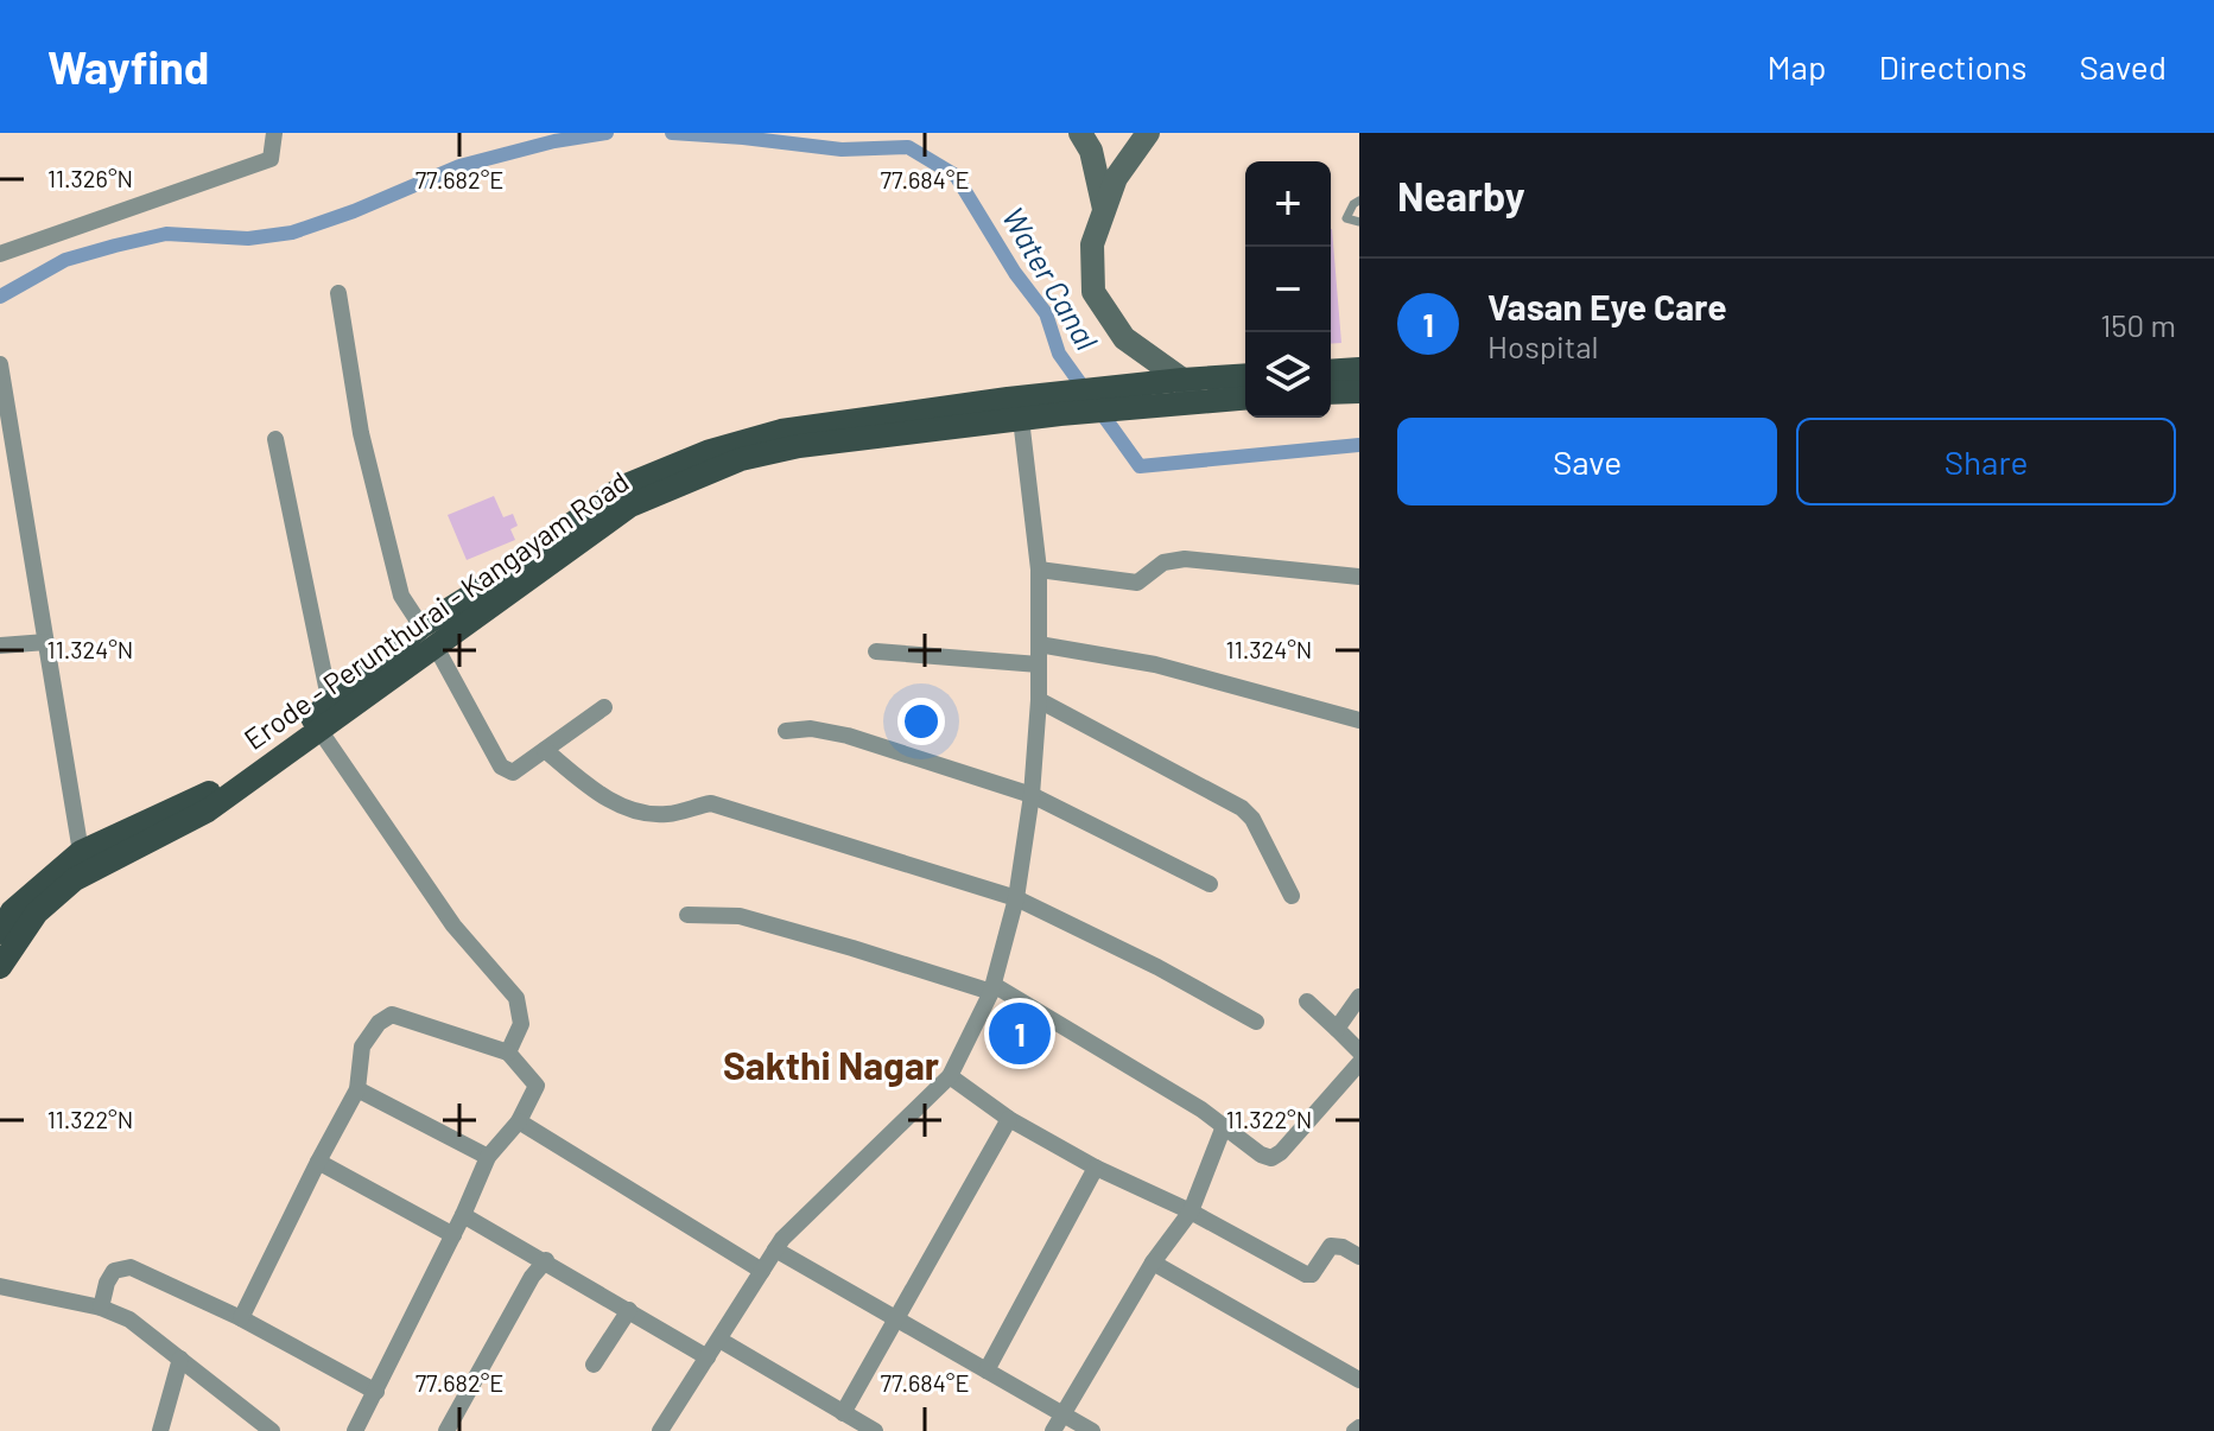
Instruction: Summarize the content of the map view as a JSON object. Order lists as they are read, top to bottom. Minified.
{"streets":{"main road":["Erode - Perunthurai - Kangayam Road"]},"districts":["Sakthi Nagar"],"water":["Water Canal"],"page":{"header":"Wayfind","nav":["Map","Directions","Saved"],"heading":"Nearby","map_buttons":["+","−"],"list":[{"mark":"1","name":"Vasan Eye Care","note":"Hospital","value":"150 m"}],"buttons":["Save","Share"],"pins":"1"},"coordinates":["11.326°N","77.682°E","77.684°E","11.324°N","11.322°N"]}
